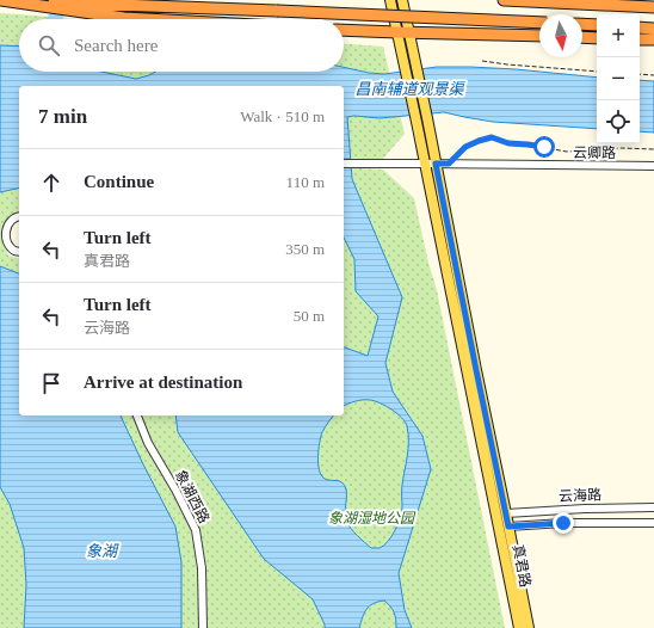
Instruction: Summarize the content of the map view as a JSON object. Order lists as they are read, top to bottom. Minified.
{"streets":{"main road":["真君路"],"street":["云卿路","云海路","象湖西路"]},"crossings":[["云卿路","真君路"],["云海路","真君路"]],"water":["昌南辅道观景渠","象湖"],"parks":["象湖湿地公园"],"north":"bottom","page":{"map_buttons":["+","−"],"search":"Search here","heading":["7 min","Walk · 510 m"],"list":[["Continue","110 m"],["Turn left","真君路","350 m"],["Turn left","云海路","50 m"],"Arrive at destination"]}}
